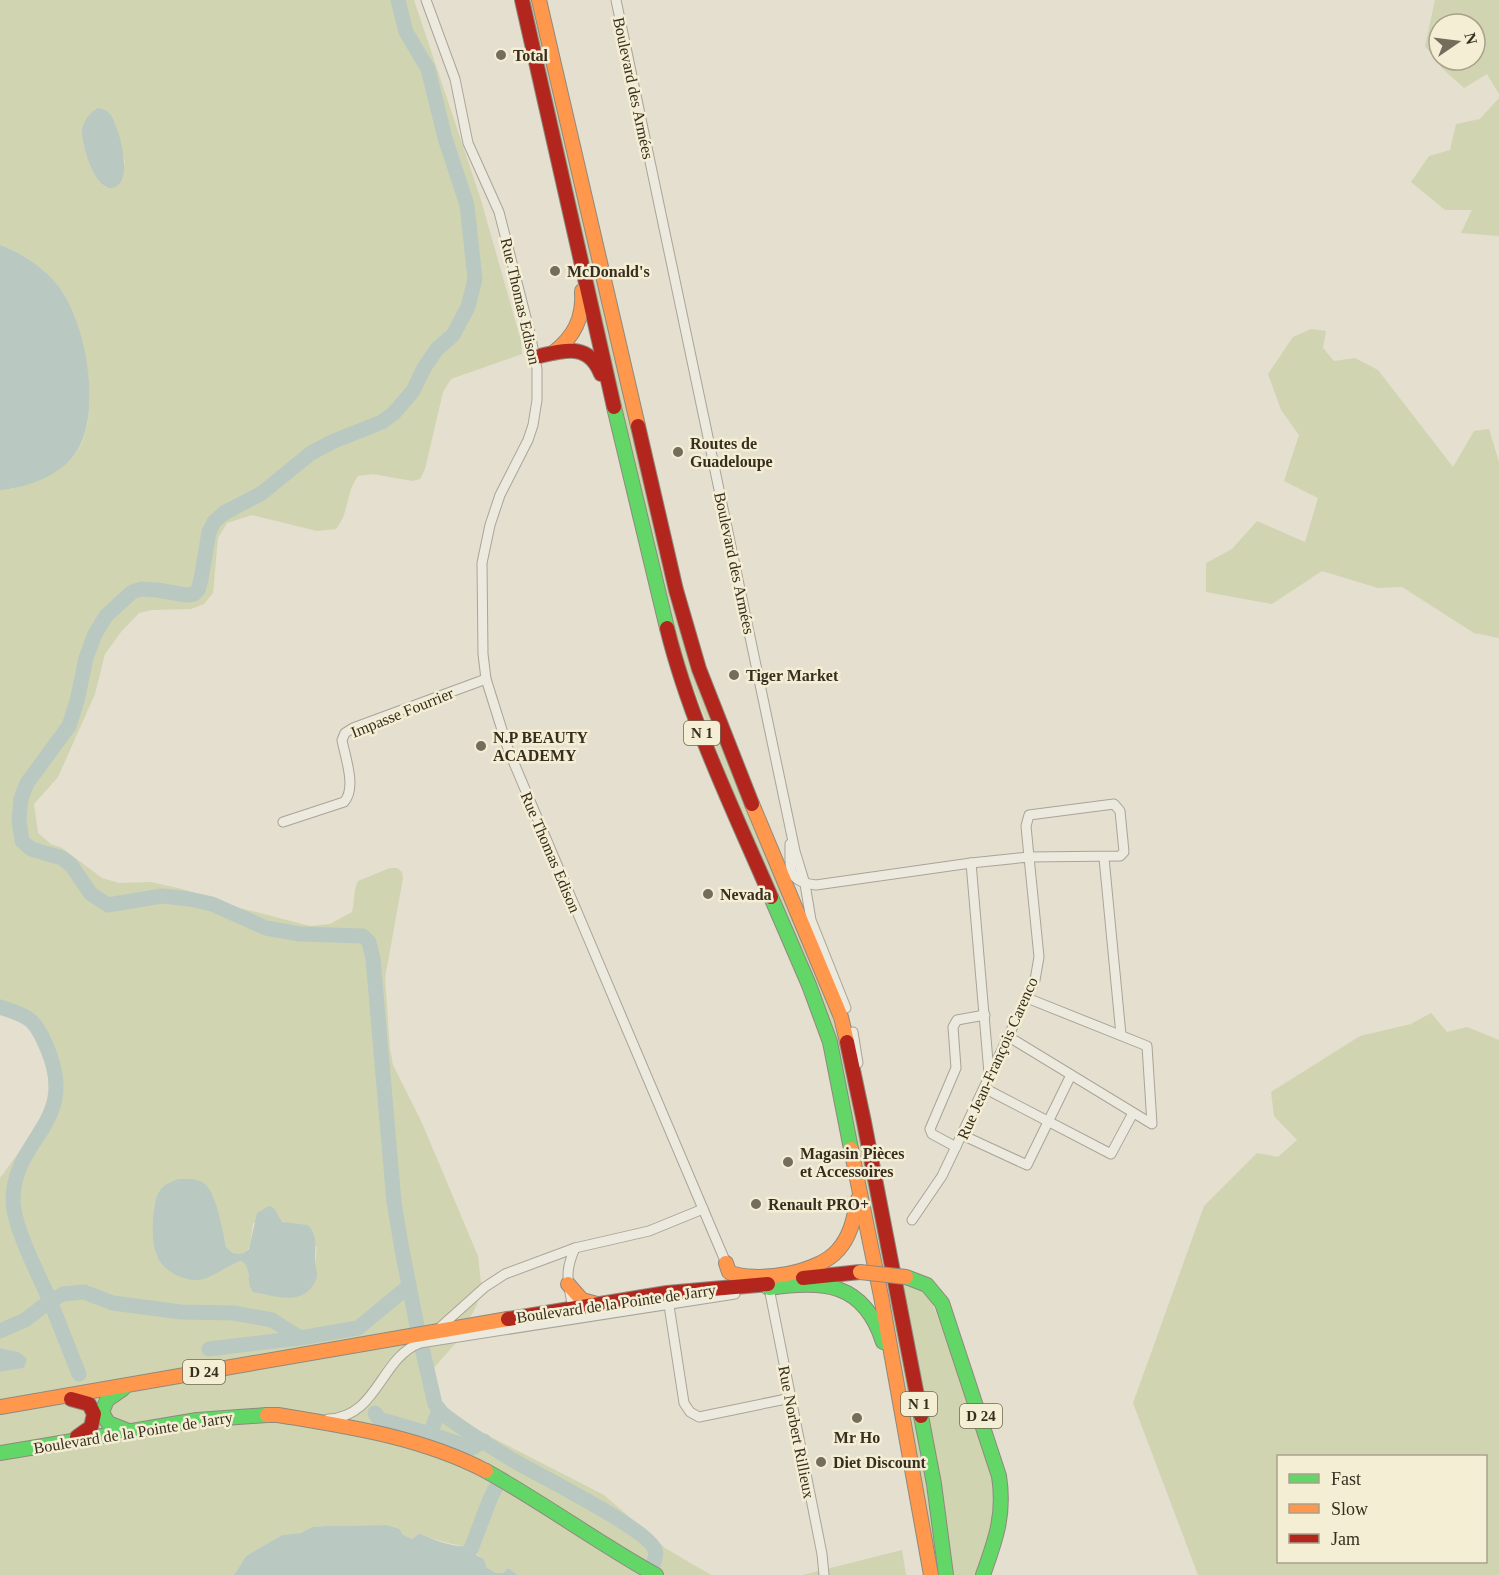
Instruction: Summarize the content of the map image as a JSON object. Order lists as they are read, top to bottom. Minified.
{"streets":{"main road":["N 1","Boulevard de la Pointe de Jarry","D 24"],"street":["Boulevard des Armées","Rue Thomas Edison","Impasse Fourrier","Rue Jean-François Carenco","Rue Norbert Rillieux"]},"crossings":[["Boulevard des Armées","N 1"],["Rue Thomas Edison","Impasse Fourrier"],["Boulevard de la Pointe de Jarry","Rue Norbert Rillieux"]],"places":["Total","McDonald's","Routes de Guadeloupe","Tiger Market","N.P BEAUTY ACADEMY","Nevada","Magasin Pièces et Accessoires","Renault PRO+","Mr Ho","Diet Discount"],"legend":["Fast","Slow","Jam"],"north":"right"}
